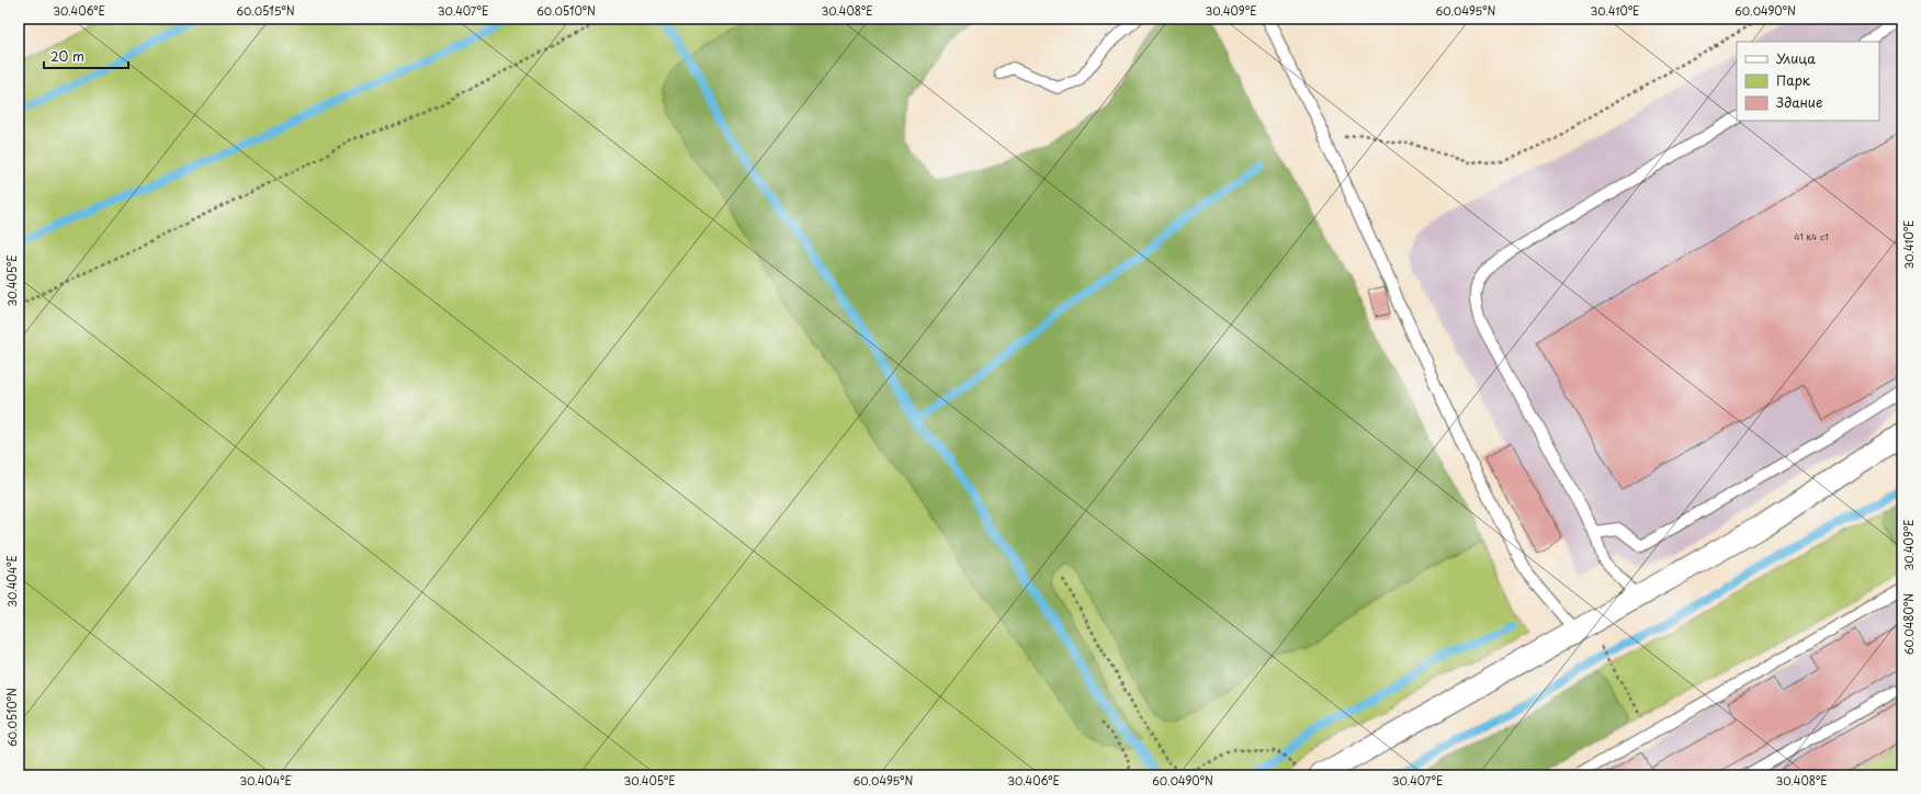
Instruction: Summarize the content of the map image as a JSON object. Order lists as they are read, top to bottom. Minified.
{"house_numbers":["41 к4 с1"],"legend":["Улица","Парк","Здание"],"scale_bar":"20 m","coordinates":["30.406°E","60.0515°N","30.407°E","60.0510°N","30.408°E","30.409°E","60.0495°N","30.410°E","60.0490°N","30.405°E","30.404°E","60.0480°N"]}
